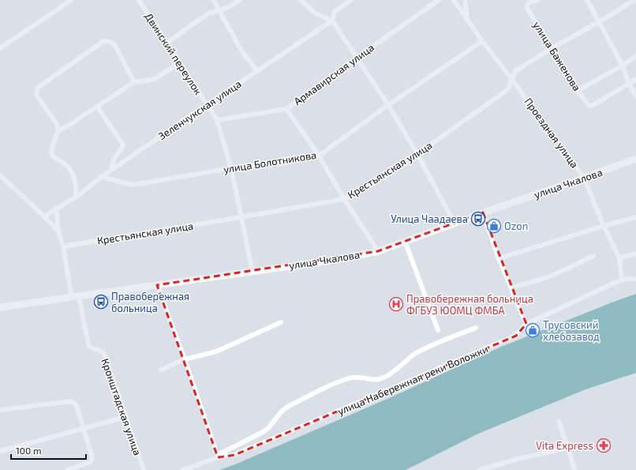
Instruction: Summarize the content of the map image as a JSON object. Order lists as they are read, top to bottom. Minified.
{"streets":{"main road":["улица Чкалова"],"street":["Двинский переулок","улица Баженова","Армавирская улица","Зеленчукская улица","Проездная улица","улица Болотникова","Крестьянская улица","улица Набережная реки Воложки","Кронштадская улица"]},"crossings":[["Двинский переулок","Армавирская улица"],["Двинский переулок","Зеленчукская улица"],["Двинский переулок","улица Болотникова"],["Двинский переулок","Крестьянская улица"],["Двинский переулок","улица Чкалова"],["улица Баженова","Крестьянская улица"],["Зеленчукская улица","улица Болотникова"],["Проездная улица","улица Болотникова"],["Проездная улица","Крестьянская улица"],["Проездная улица","улица Чкалова"],["Проездная улица","улица Набережная реки Воложки"],["Крестьянская улица","Кронштадская улица"],["улица Чкалова","Кронштадская улица"]],"places":{"bus stop":["Улица Чаадаева","Правобережная больница"],"shop":["Ozon","Трусовский хлебозавод"],"hospital":["Правобережная больница ФГБУЗ ЮОМЦ ФМБА"],"pharmacy":["Vita Express"]},"scale_bar":"100 m"}
